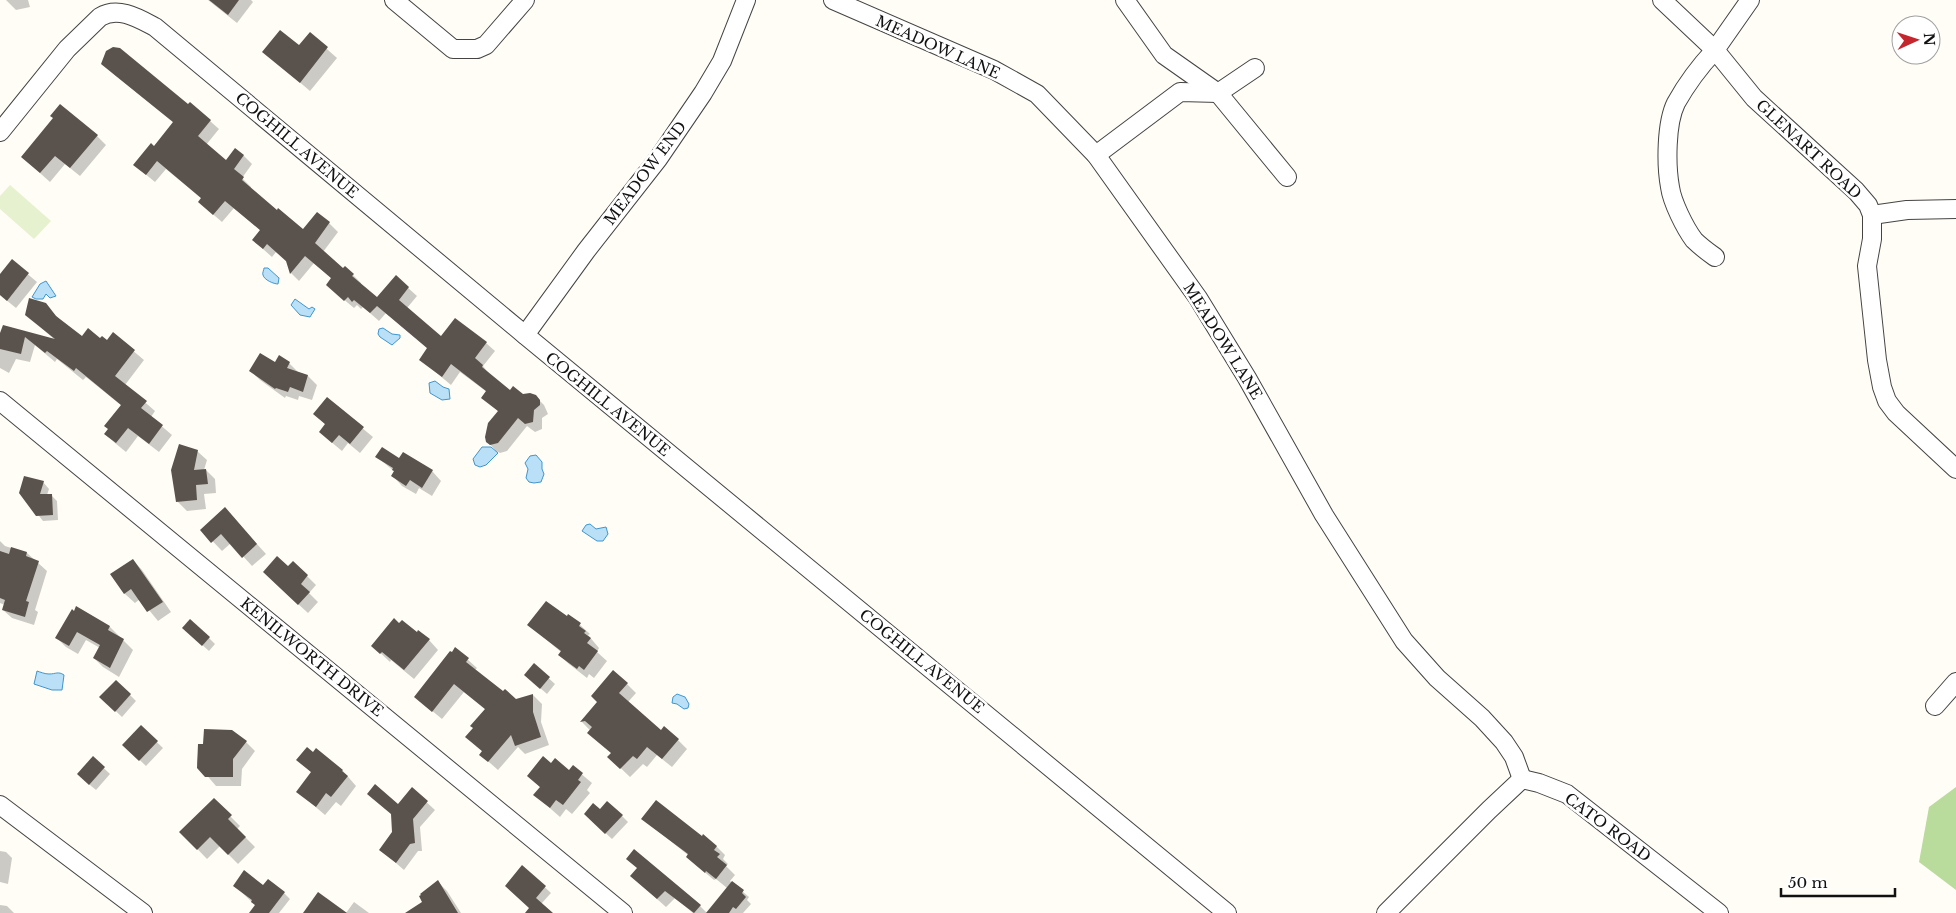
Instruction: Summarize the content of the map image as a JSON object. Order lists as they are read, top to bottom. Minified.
{"streets":{"street":["MEADOW LANE","COGHILL AVENUE","GLENART ROAD","MEADOW END","KENILWORTH DRIVE","CATO ROAD"]},"crossings":[["MEADOW LANE","CATO ROAD"],["COGHILL AVENUE","MEADOW END"]],"scale_bar":"50 m","north":"right"}
